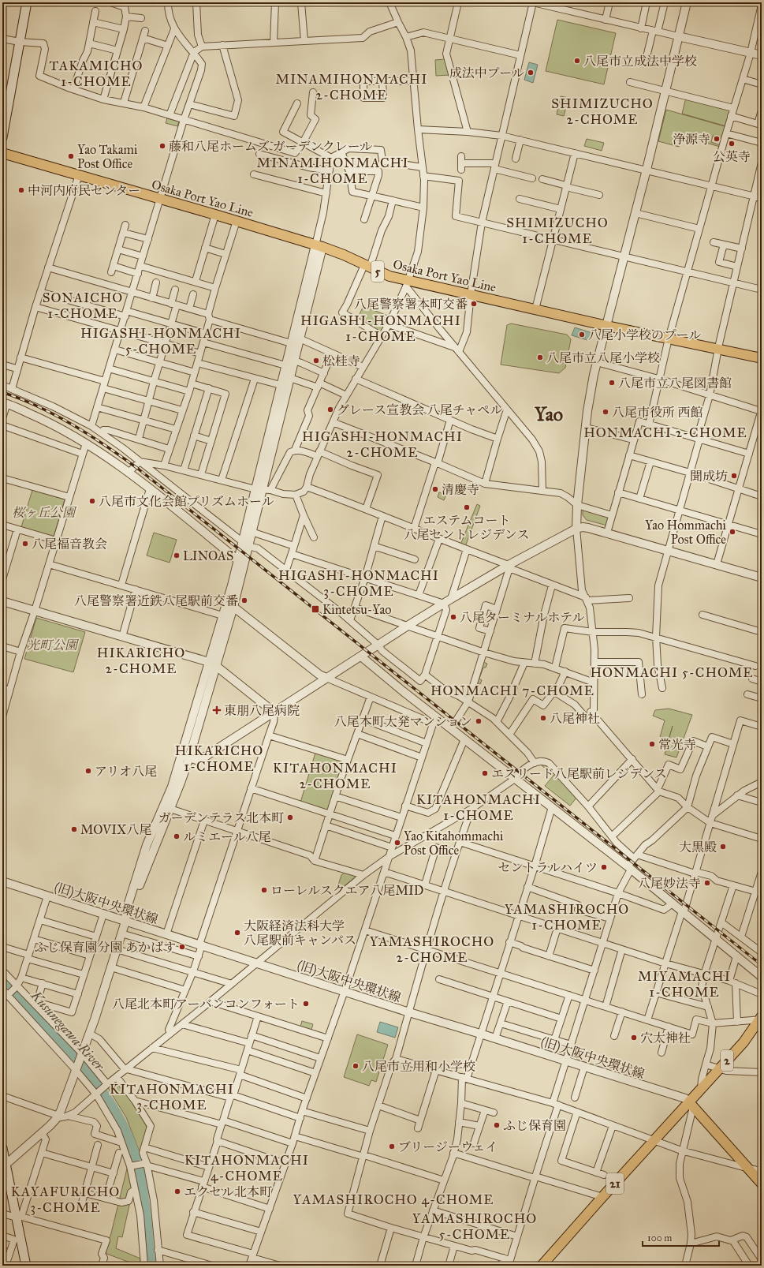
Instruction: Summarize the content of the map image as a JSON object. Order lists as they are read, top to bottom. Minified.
{"streets":{"main road":["Osaka Port Yao Line","5","2","21"],"street":["(旧)大阪中央環状線"]},"crossings":[["(旧)大阪中央環状線","2"],["(旧)大阪中央環状線","21"],["2","21"]],"districts":["TAKAMICHO 1-CHOME","MINAMIHONMACHI 2-CHOME","SHIMIZUCHO 2-CHOME","MINAMIHONMACHI 1-CHOME","SHIMIZUCHO 1-CHOME","SONAICHO 1-CHOME","HIGASHI-HONMACHI 1-CHOME","HIGASHI-HONMACHI 5-CHOME","Yao","HONMACHI 2-CHOME","HIGASHI-HONMACHI 2-CHOME","HIGASHI-HONMACHI 3-CHOME","HIKARICHO 2-CHOME","HONMACHI 5-CHOME","HONMACHI 7-CHOME","HIKARICHO 1-CHOME","KITAHONMACHI 2-CHOME","KITAHONMACHI 1-CHOME","YAMASHIROCHO 1-CHOME","YAMASHIROCHO 2-CHOME","MIYAMACHI 1-CHOME","KITAHONMACHI 3-CHOME","KITAHONMACHI 4-CHOME","KAYAFURICHO 3-CHOME","YAMASHIROCHO 4-CHOME","YAMASHIROCHO 5-CHOME"],"water":["Kusunegawa River"],"parks":["桜ヶ丘公園","光町公園"],"places":{"other":["八尾市立成法中学校","成法中プール","浄源寺","公英寺","藤和八尾ホームズ ガーデンクレール","Yao Takami Post Office","中河内府民センター","八尾警察署本町交番","八尾小学校のプール","八尾市立八尾小学校","松桂寺","八尾市立八尾図書館","グレース宣教会 八尾チャペル","八尾市役所 西館","聞成坊","清慶寺","八尾市文化会館プリズムホール","エステムコート 八尾セントレジデンス","Yao Hommachi Post Office","八尾福音教会","LINOAS","八尾警察署近鉄八尾駅前交番","八尾ターミナルホテル","八尾神社","八尾本町大発マンション","常光寺","アリオ八尾","エスリード八尾駅前レジデンス","ガーデンテラス北本町","MOVIX八尾","ルミエール八尾","Yao Kitahommachi Post Office","大黒殿","セントラルハイツ","八尾妙法寺","ローレルスクエア八尾MID","大阪経済法科大学 八尾駅前キャンパス","ふじ保育園分園 あかばす","八尾北本町アーバンコンフォート","穴太神社","八尾市立用和小学校","ふじ保育園","ブリージーウェイ","エクセル北本町"],"transit":["Kintetsu-Yao"],"health":["東朋八尾病院"]},"scale_bar":"100 m"}
